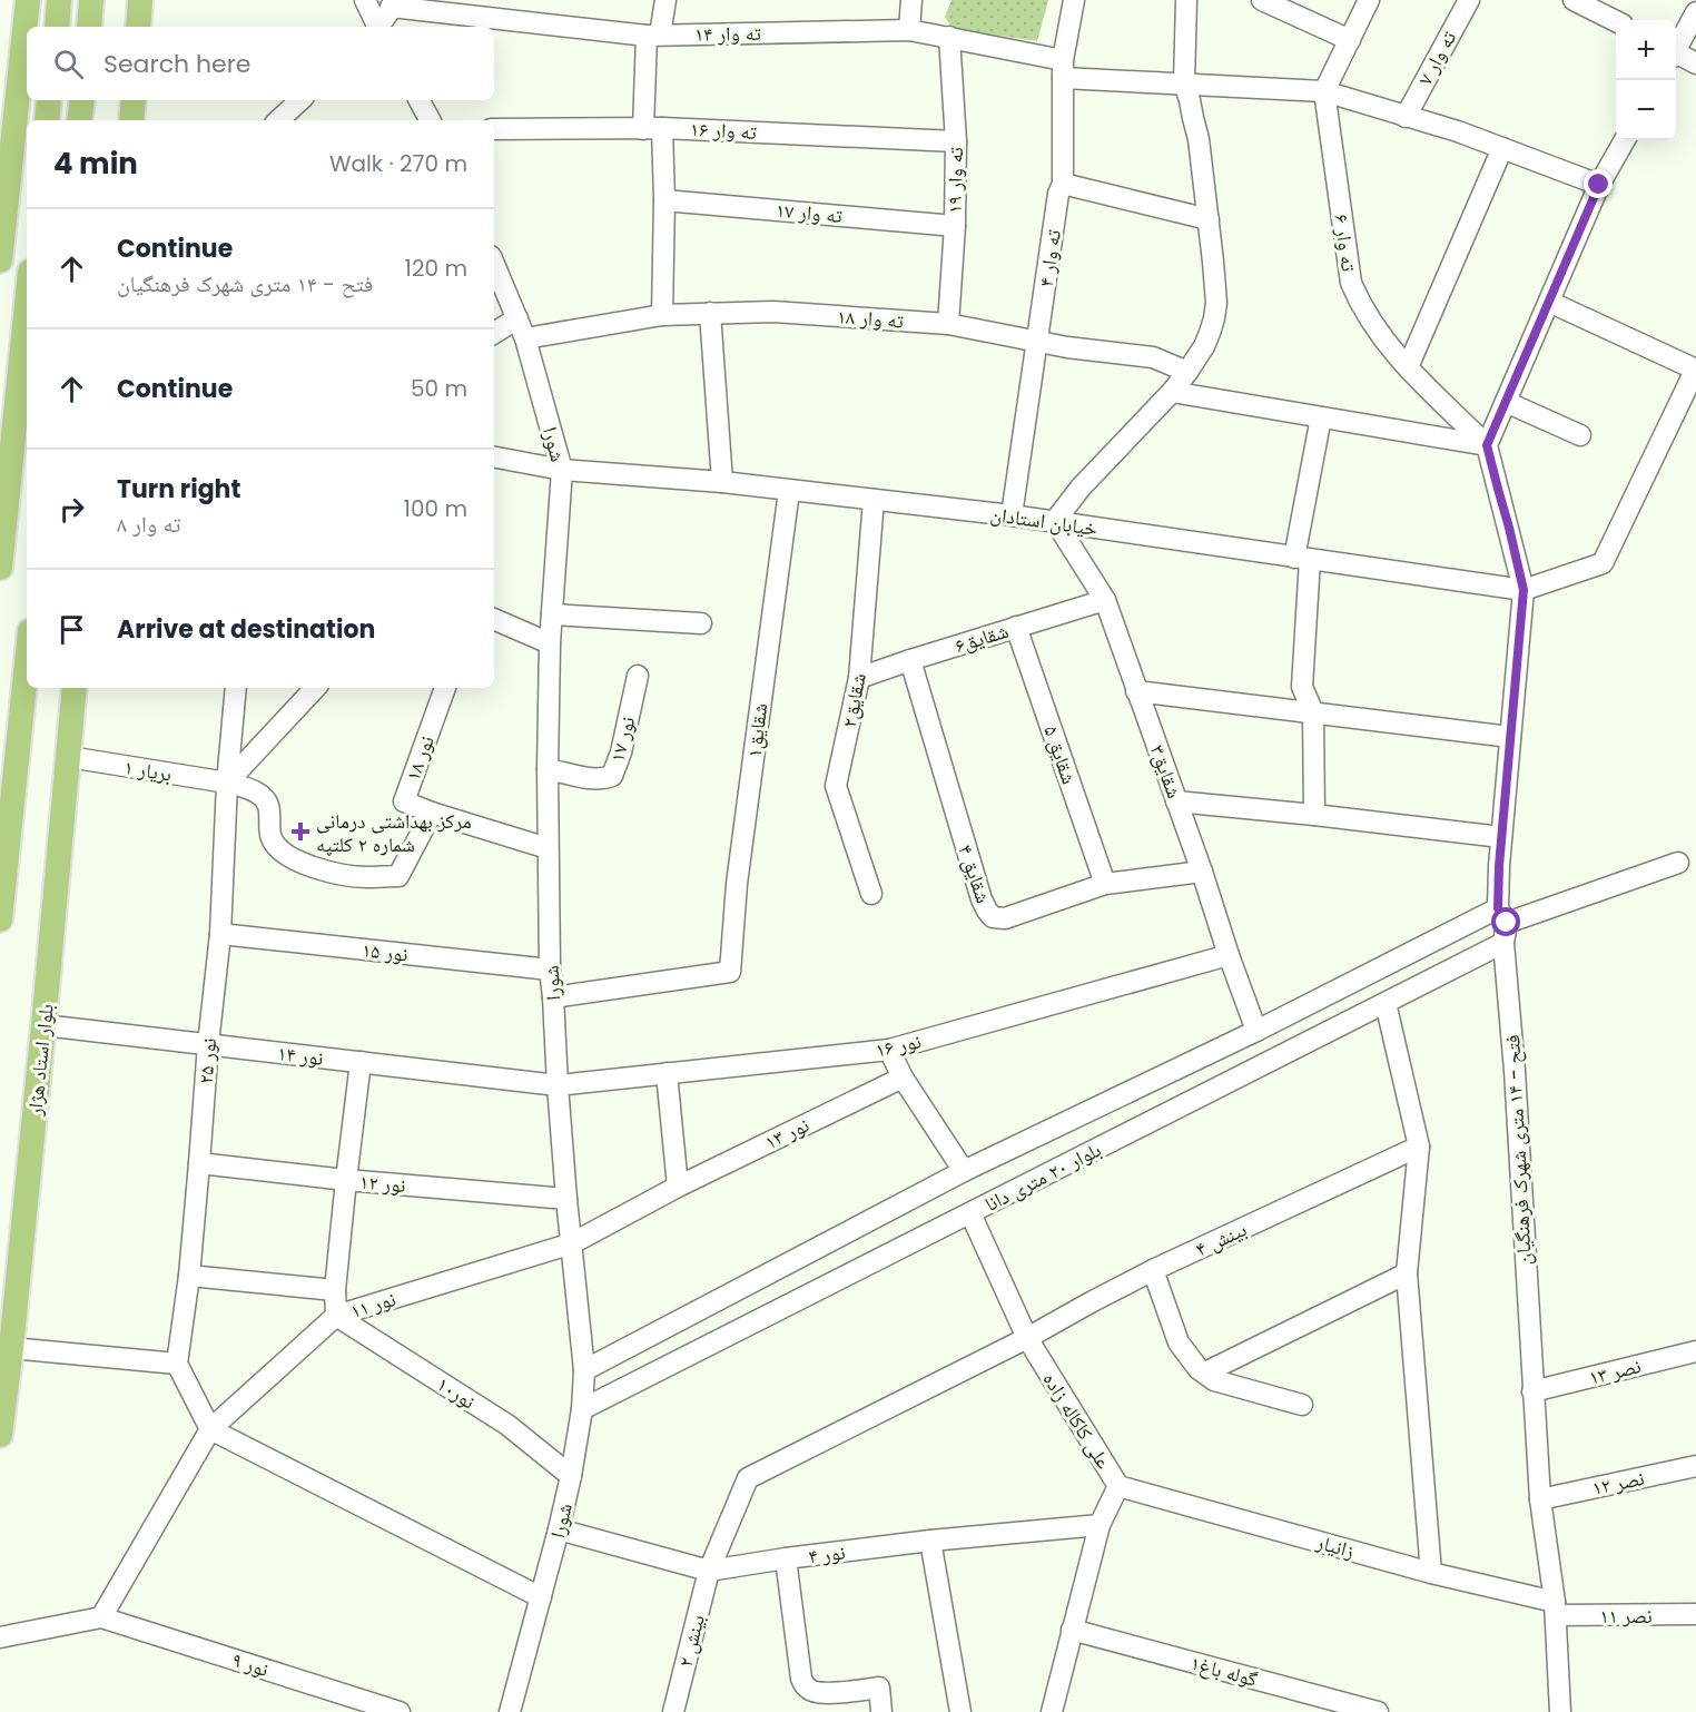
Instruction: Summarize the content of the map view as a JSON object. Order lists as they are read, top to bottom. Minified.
{"streets":{"main road":["بلوار استاد هژار"],"street":["ته وار ۱۴","ته وار ۷","ته وار ۱۶","ته وار ۱۹","ته وار ۱۷","ته وار ۶","ته وار ۴","ته وار ۱۸","شورا","خیابان استادان","شقایق۶","شقایق۲","شقایق۱","نور ۱۷","شقایق ۵","نور ۱۸","بریار ۱","شقایق۳","شقایق ۴","نور ۱۵","نور ۱۶","نور ۱۴","نور ۲۵","نور ۱۳","فتح - ۱۴ متری شهرک فرهنگیان","بلوار ۲۰ متری دانا","نور ۱۲","بینش ۴","نور ۱۱","نصر ۱۳","نور۱۰","علی کاکاله زاده","نصر ۱۲","زانیار","نور ۴","نصر ۱۱","بینش ۲","نور ۹","گوله باغ۱"]},"crossings":[["ته وار ۱۴","ته وار ۷"],["ته وار ۱۴","ته وار ۱۹"],["ته وار ۱۴","ته وار ۶"],["ته وار ۱۴","ته وار ۴"],["ته وار ۱۶","ته وار ۱۹"],["ته وار ۱۹","ته وار ۱۷"],["ته وار ۱۹","ته وار ۱۸"],["ته وار ۶","فتح - ۱۴ متری شهرک فرهنگیان"],["ته وار ۴","ته وار ۱۸"],["ته وار ۴","خیابان استادان"],["ته وار ۱۸","شورا"],["شورا","خیابان استادان"],["شورا","شقایق۱"],["شورا","نور ۱۷"],["شورا","نور ۱۸"],["شورا","نور ۱۵"],["شورا","نور ۱۶"],["شورا","نور ۱۴"],["شورا","نور ۱۳"],["شورا","بلوار ۲۰ متری دانا"],["شورا","نور ۱۲"],["شورا","نور ۱۱"],["شورا","نور۱۰"],["شورا","نور ۴"],["خیابان استادان","شقایق۲"],["خیابان استادان","شقایق۱"],["خیابان استادان","شقایق۳"],["خیابان استادان","فتح - ۱۴ متری شهرک فرهنگیان"],["شقایق۶","شقایق۲"],["شقایق۶","شقایق ۵"],["شقایق۶","شقایق۳"],["شقایق۶","شقایق ۴"],["شقایق ۵","شقایق ۴"],["نور ۱۸","بریار ۱"],["بریار ۱","بلوار استاد هژار"],["بریار ۱","نور ۲۵"],["شقایق۳","شقایق ۴"],["شقایق۳","نور ۱۶"],["شقایق۳","بلوار ۲۰ متری دانا"],["نور ۱۵","نور ۲۵"],["نور ۱۶","نور ۱۴"],["نور ۱۴","بلوار استاد هژار"],["نور ۱۴","نور ۲۵"],["نور ۲۵","نور ۱۲"],["نور ۱۳","نور ۱۱"],["فتح - ۱۴ متری شهرک فرهنگیان","بلوار ۲۰ متری دانا"],["فتح - ۱۴ متری شهرک فرهنگیان","نصر ۱۳"],["فتح - ۱۴ متری شهرک فرهنگیان","نصر ۱۲"],["فتح - ۱۴ متری شهرک فرهنگیان","زانیار"],["فتح - ۱۴ متری شهرک فرهنگیان","نصر ۱۱"],["بلوار ۲۰ متری دانا","علی کاکاله زاده"],["بینش ۴","علی کاکاله زاده"],["بینش ۴","بینش ۲"],["نور ۱۱","نور۱۰"],["نور ۱۱","نور ۹"],["علی کاکاله زاده","زانیار"],["علی کاکاله زاده","نور ۴"],["علی کاکاله زاده","بینش ۲"],["علی کاکاله زاده","گوله باغ۱"],["زانیار","نصر ۱۱"],["نور ۴","بینش ۲"]],"places":{"health":["مرکز بهداشتی درمانی شماره ۲ کلتپه"]},"page":{"map_buttons":["+","−"],"search":"Search here","heading":["4 min","Walk · 270 m"],"list":[["Continue","فتح - ۱۴ متری شهرک فرهنگیان","120 m"],["Continue","50 m"],["Turn right","ته وار ۸","100 m"],"Arrive at destination"]}}
